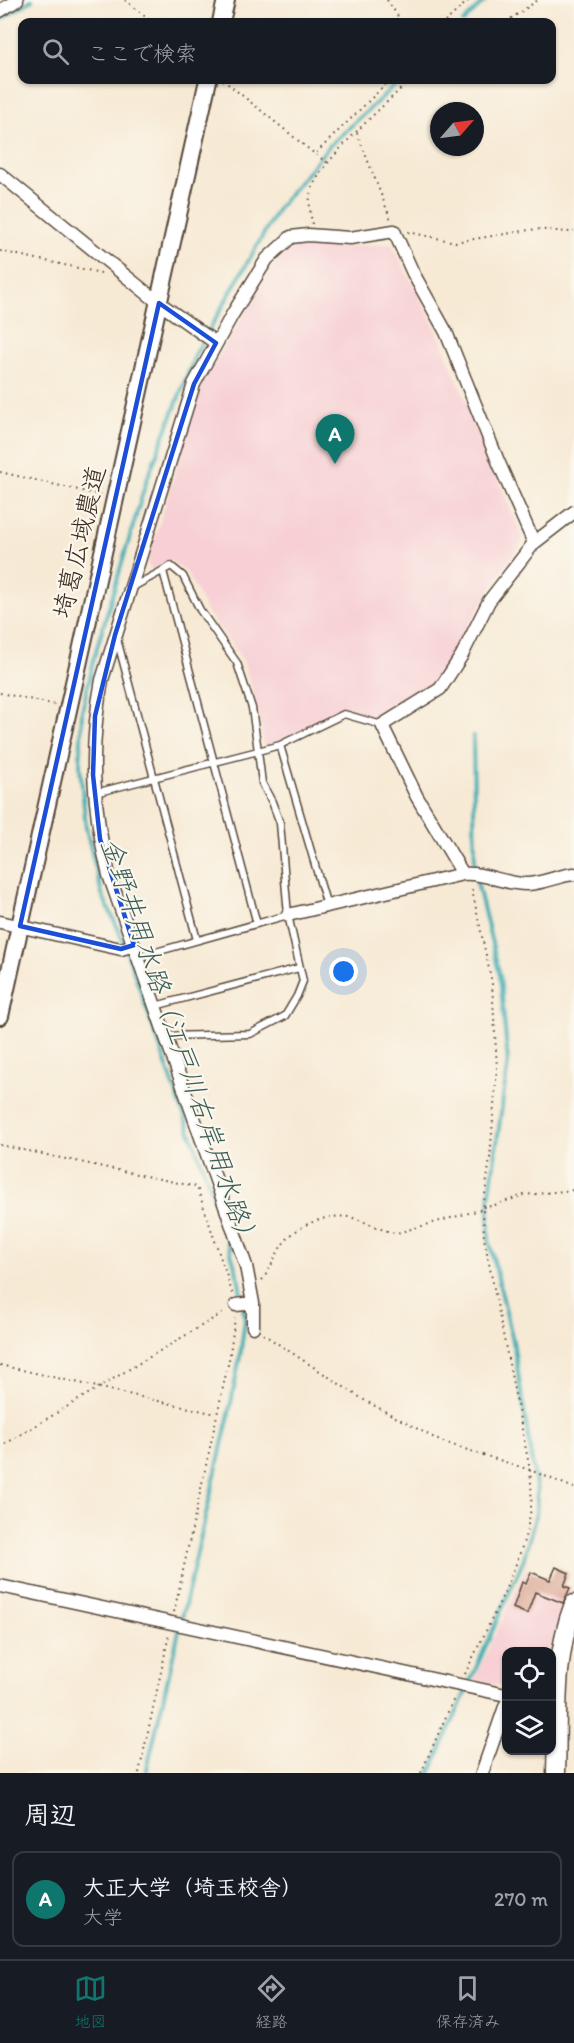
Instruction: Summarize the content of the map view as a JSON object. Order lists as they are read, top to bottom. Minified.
{"streets":{"street":["埼葛広域農道"]},"water":["金野井用水路（江戸川右岸用水路）"],"north":"top right","page":{"search":"ここで検索","pins":"A","heading":"周辺","list":[{"mark":"A","name":"大正大学（埼玉校舎）","note":"大学","value":"270 m"}],"nav":["地図","経路","保存済み"]}}
